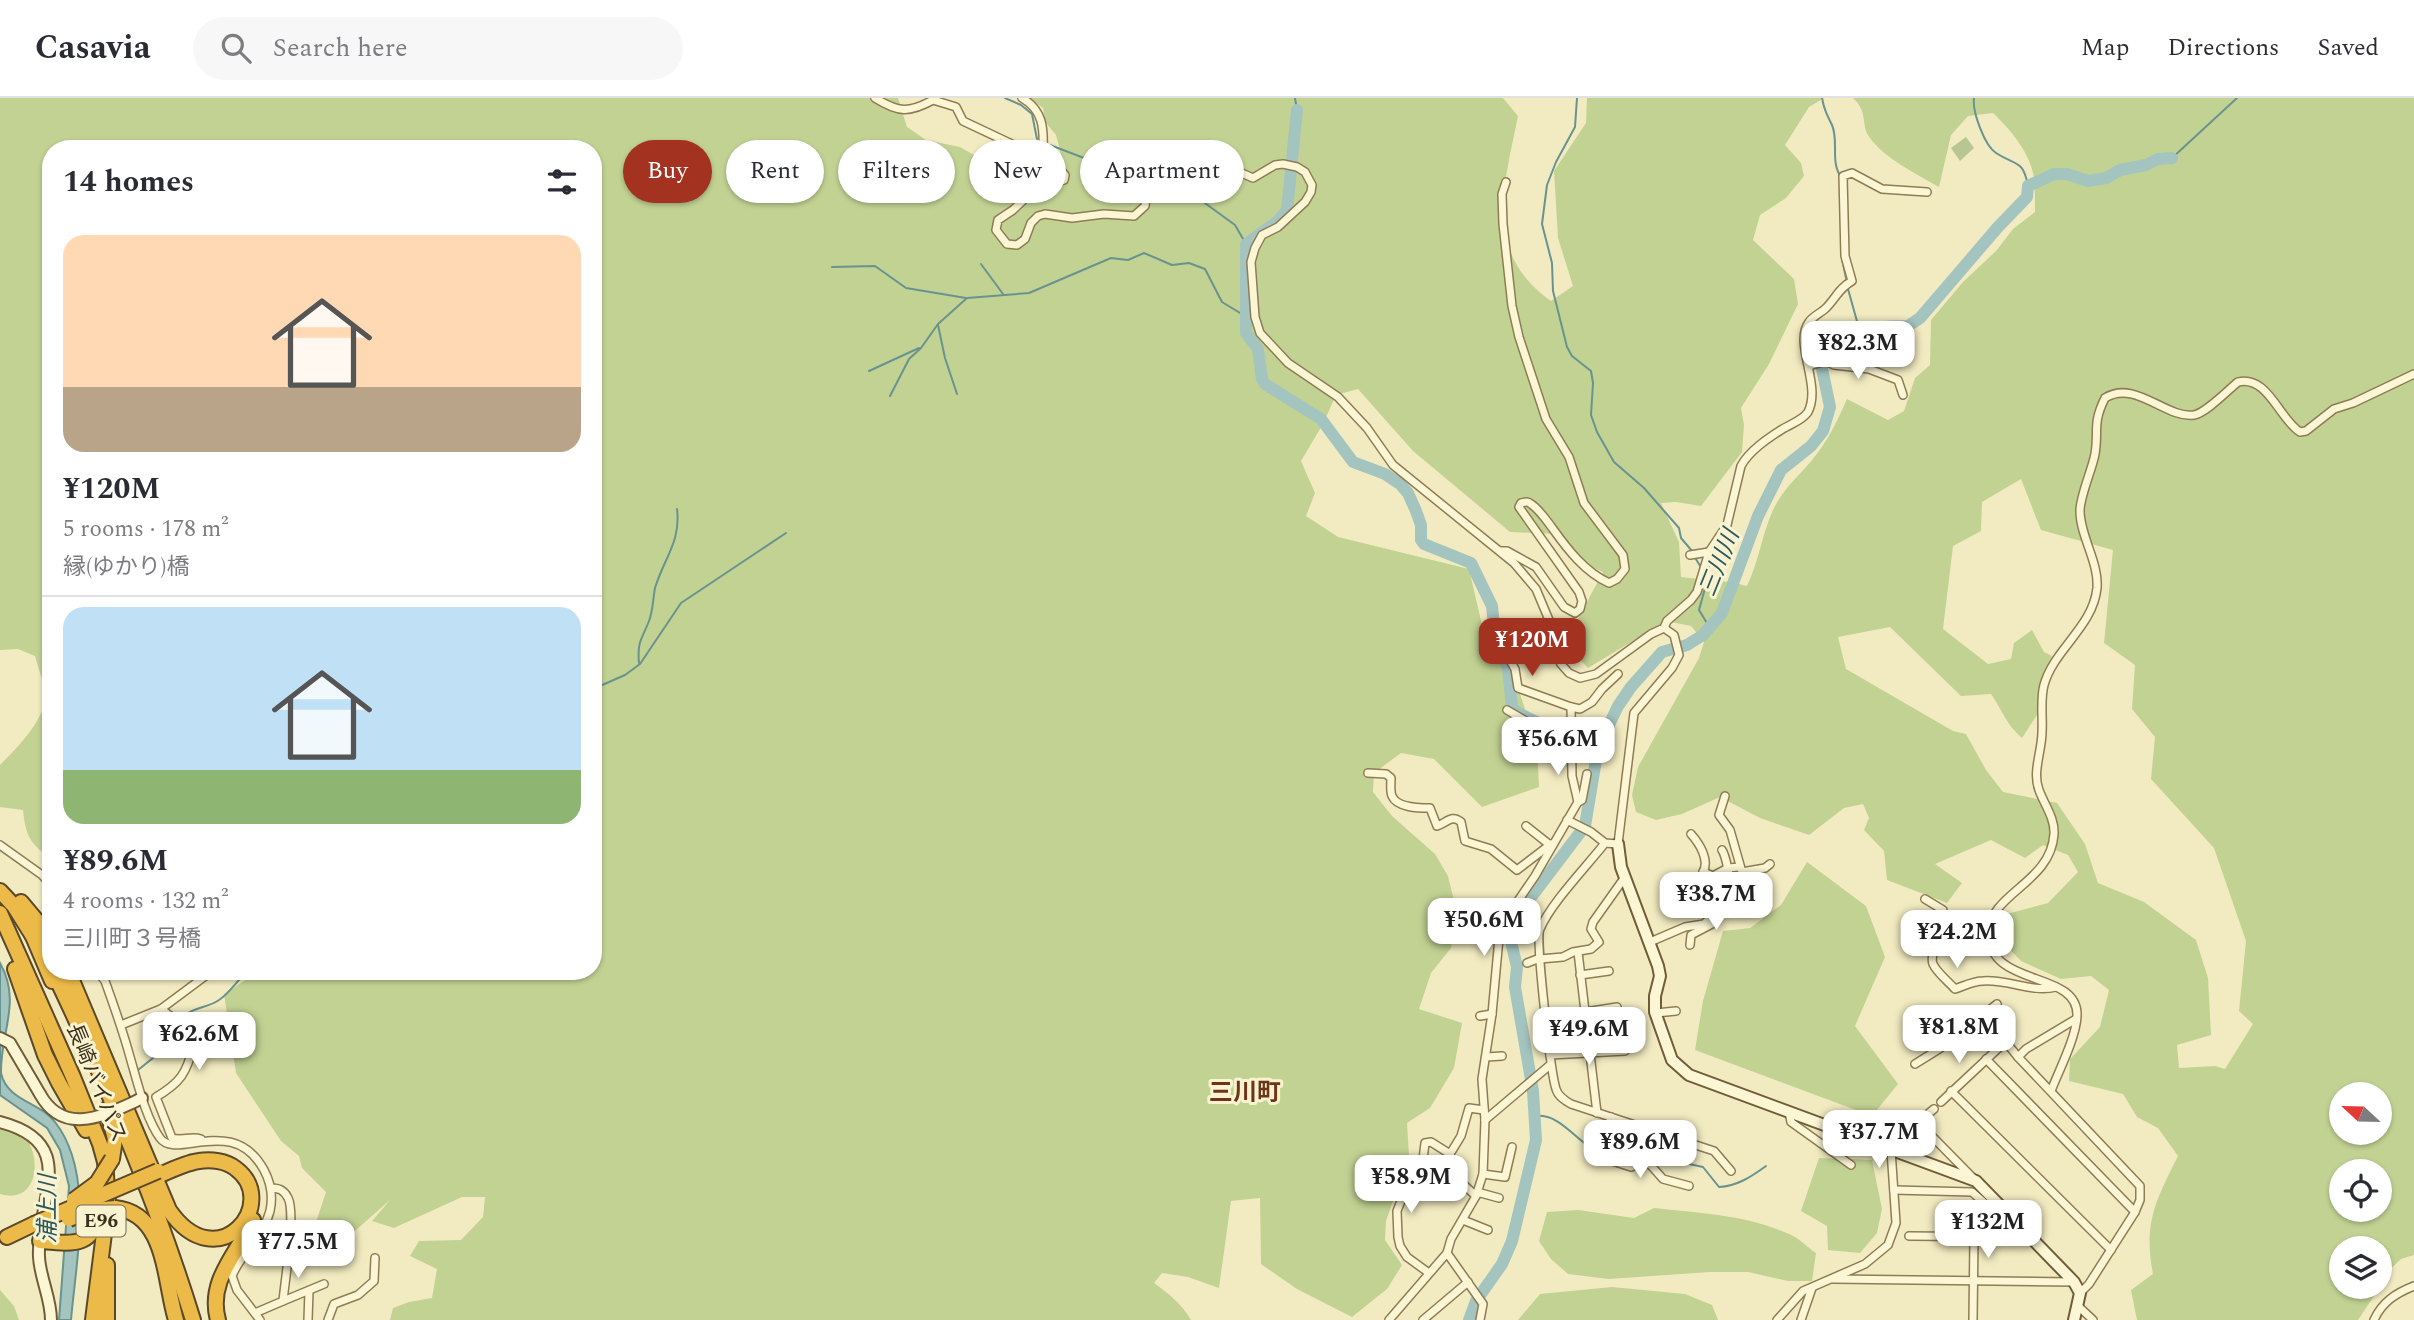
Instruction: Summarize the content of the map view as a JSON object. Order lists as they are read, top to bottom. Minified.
{"streets":{"highway":["長崎バイパス","E96"]},"districts":["三川町"],"water":["三川川","浦上川"],"north":"left","page":{"header":"Casavia","search":"Search here","nav":["Map","Directions","Saved"],"chip":["Buy","Rent","Filters","New","Apartment"],"heading":"14 homes","list":[{"name":"¥120M","note":"5 rooms · 178 m² · 縁(ゆかり)橋"},{"name":"¥89.6M","note":"4 rooms · 132 m² · 三川町３号橋"}],"price":["¥82.3M","¥120M","¥56.6M","¥38.7M","¥50.6M","¥24.2M","¥81.8M","¥49.6M","¥62.6M","¥37.7M","¥89.6M","¥58.9M","¥132M","¥77.5M"]}}
